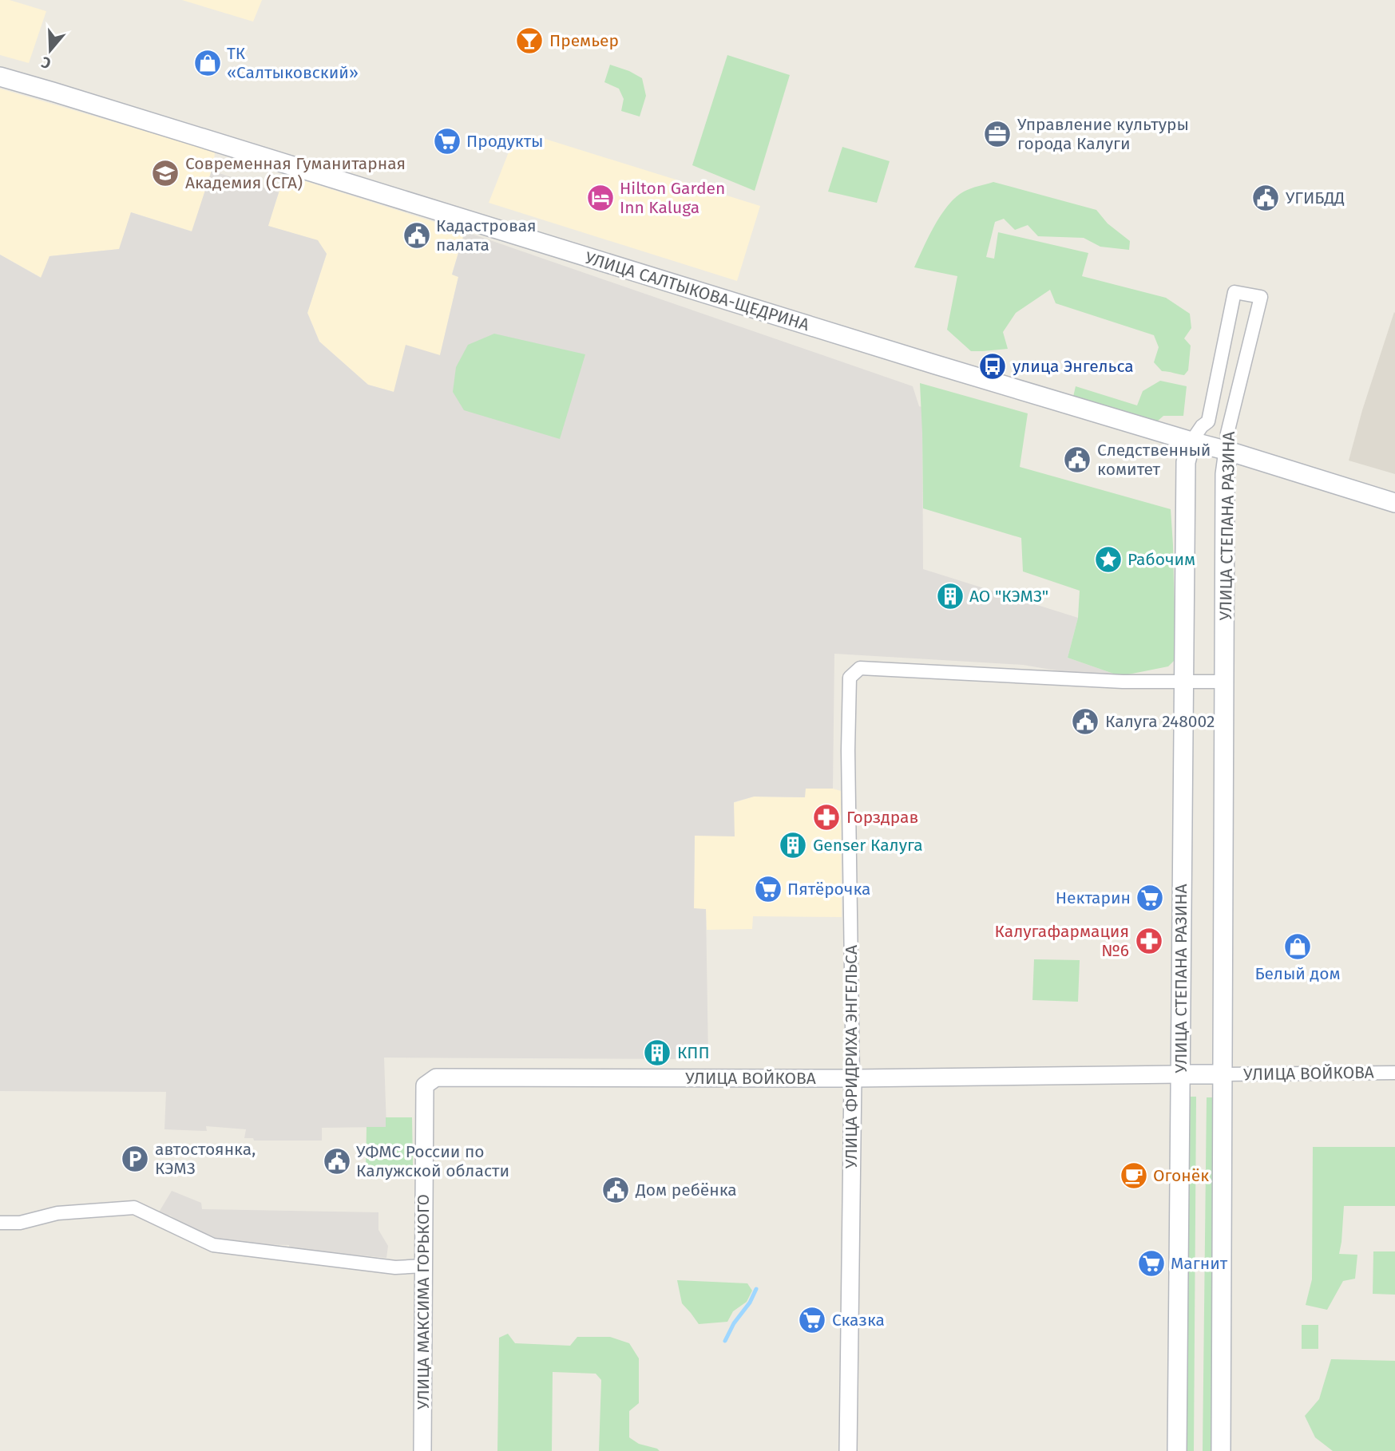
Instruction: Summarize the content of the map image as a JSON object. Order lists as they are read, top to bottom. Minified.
{"streets":{"main road":["УЛИЦА САЛТЫКОВА-ЩЕДРИНА","УЛИЦА СТЕПАНА РАЗИНА"],"street":["УЛИЦА ФРИДРИХА ЭНГЕЛЬСА","УЛИЦА ВОЙКОВА","УЛИЦА МАКСИМА ГОРЬКОГО"]},"crossings":[["УЛИЦА САЛТЫКОВА-ЩЕДРИНА","УЛИЦА СТЕПАНА РАЗИНА"],["УЛИЦА СТЕПАНА РАЗИНА","УЛИЦА ФРИДРИХА ЭНГЕЛЬСА"],["УЛИЦА СТЕПАНА РАЗИНА","УЛИЦА ВОЙКОВА"],["УЛИЦА ФРИДРИХА ЭНГЕЛЬСА","УЛИЦА ВОЙКОВА"],["УЛИЦА ВОЙКОВА","УЛИЦА МАКСИМА ГОРЬКОГО"]],"places":{"bar":["Премьер"],"shop":["ТК «Салтыковский»","Белый дом"],"office":["Управление культуры города Калуги"],"supermarket":["Продукты","Пятёрочка","Нектарин","Магнит","Сказка"],"school or university":["Современная Гуманитарная Академия (СГА)"],"hotel":["Hilton Garden Inn Kaluga"],"public building":["УГИБДД","Кадастровая палата","Следственный комитет","Калуга 248002","УФМС России по Калужской области","Дом ребёнка"],"bus stop":["улица Энгельса"],"place":["Рабочим"],"building":["АО \"КЭМЗ\"","Genser Калуга","КПП"],"pharmacy":["Горздрав","Калугафармация №6"],"parking":["автостоянка, КЭМЗ"],"cafe":["Огонёк"]},"north":"bottom"}
